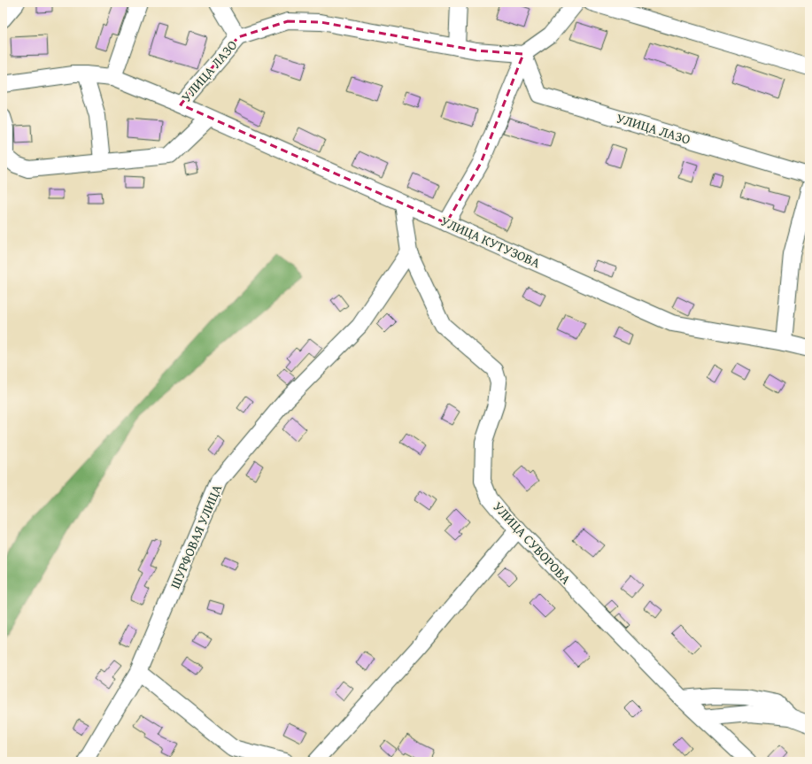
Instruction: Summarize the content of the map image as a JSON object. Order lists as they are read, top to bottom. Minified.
{"streets":{"street":["УЛИЦА ЛАЗО","УЛИЦА КУТУЗОВА","ШУРФОВАЯ УЛИЦА","УЛИЦА СУВОРОВА"]},"crossings":[["УЛИЦА ЛАЗО","УЛИЦА КУТУЗОВА"],["УЛИЦА КУТУЗОВА","УЛИЦА СУВОРОВА"],["ШУРФОВАЯ УЛИЦА","УЛИЦА СУВОРОВА"]]}
